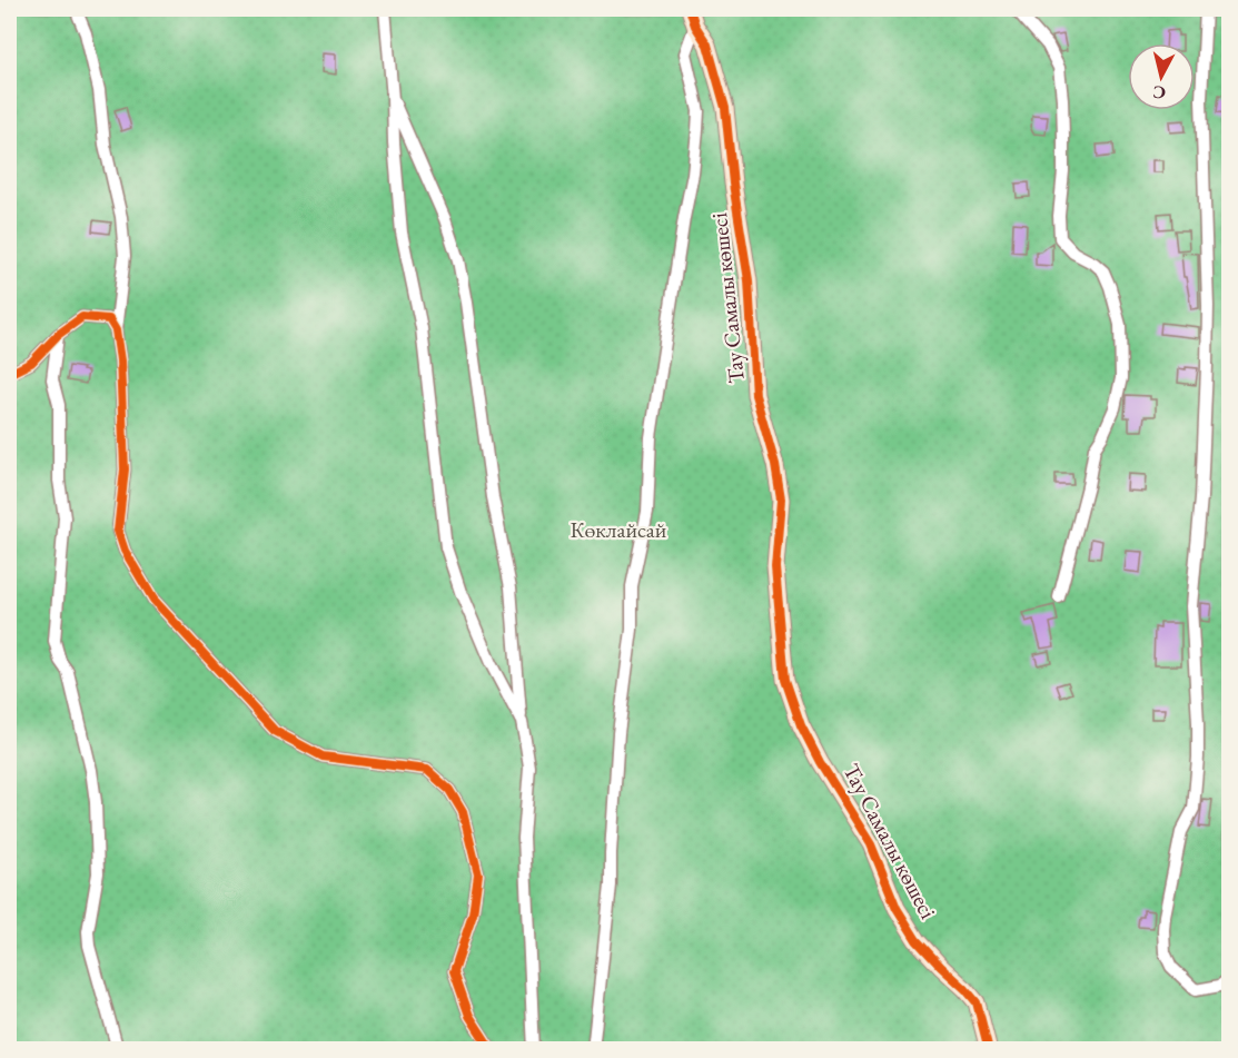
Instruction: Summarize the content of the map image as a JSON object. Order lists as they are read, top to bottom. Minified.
{"streets":{"street":["Тау Самалы көшесі"]},"parks":["Көклайсай"],"north":"bottom"}
